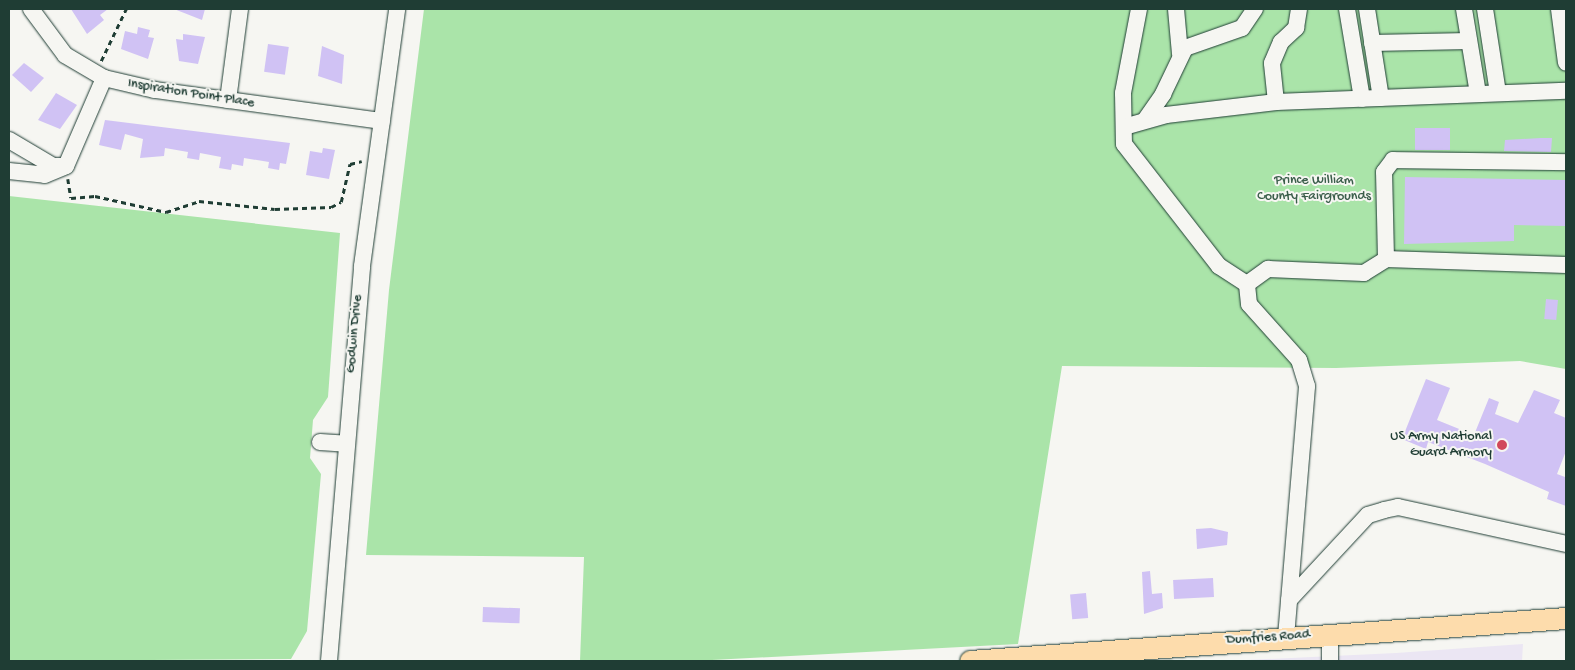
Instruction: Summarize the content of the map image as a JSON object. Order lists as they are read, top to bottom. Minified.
{"streets":{"main road":["Dumfries Road"],"street":["Inspiration Point Place","Godwin Drive"]},"crossings":[["Inspiration Point Place","Godwin Drive"]],"parks":["Prince William County Fairgrounds"],"places":["US Army National Guard Armory"]}
